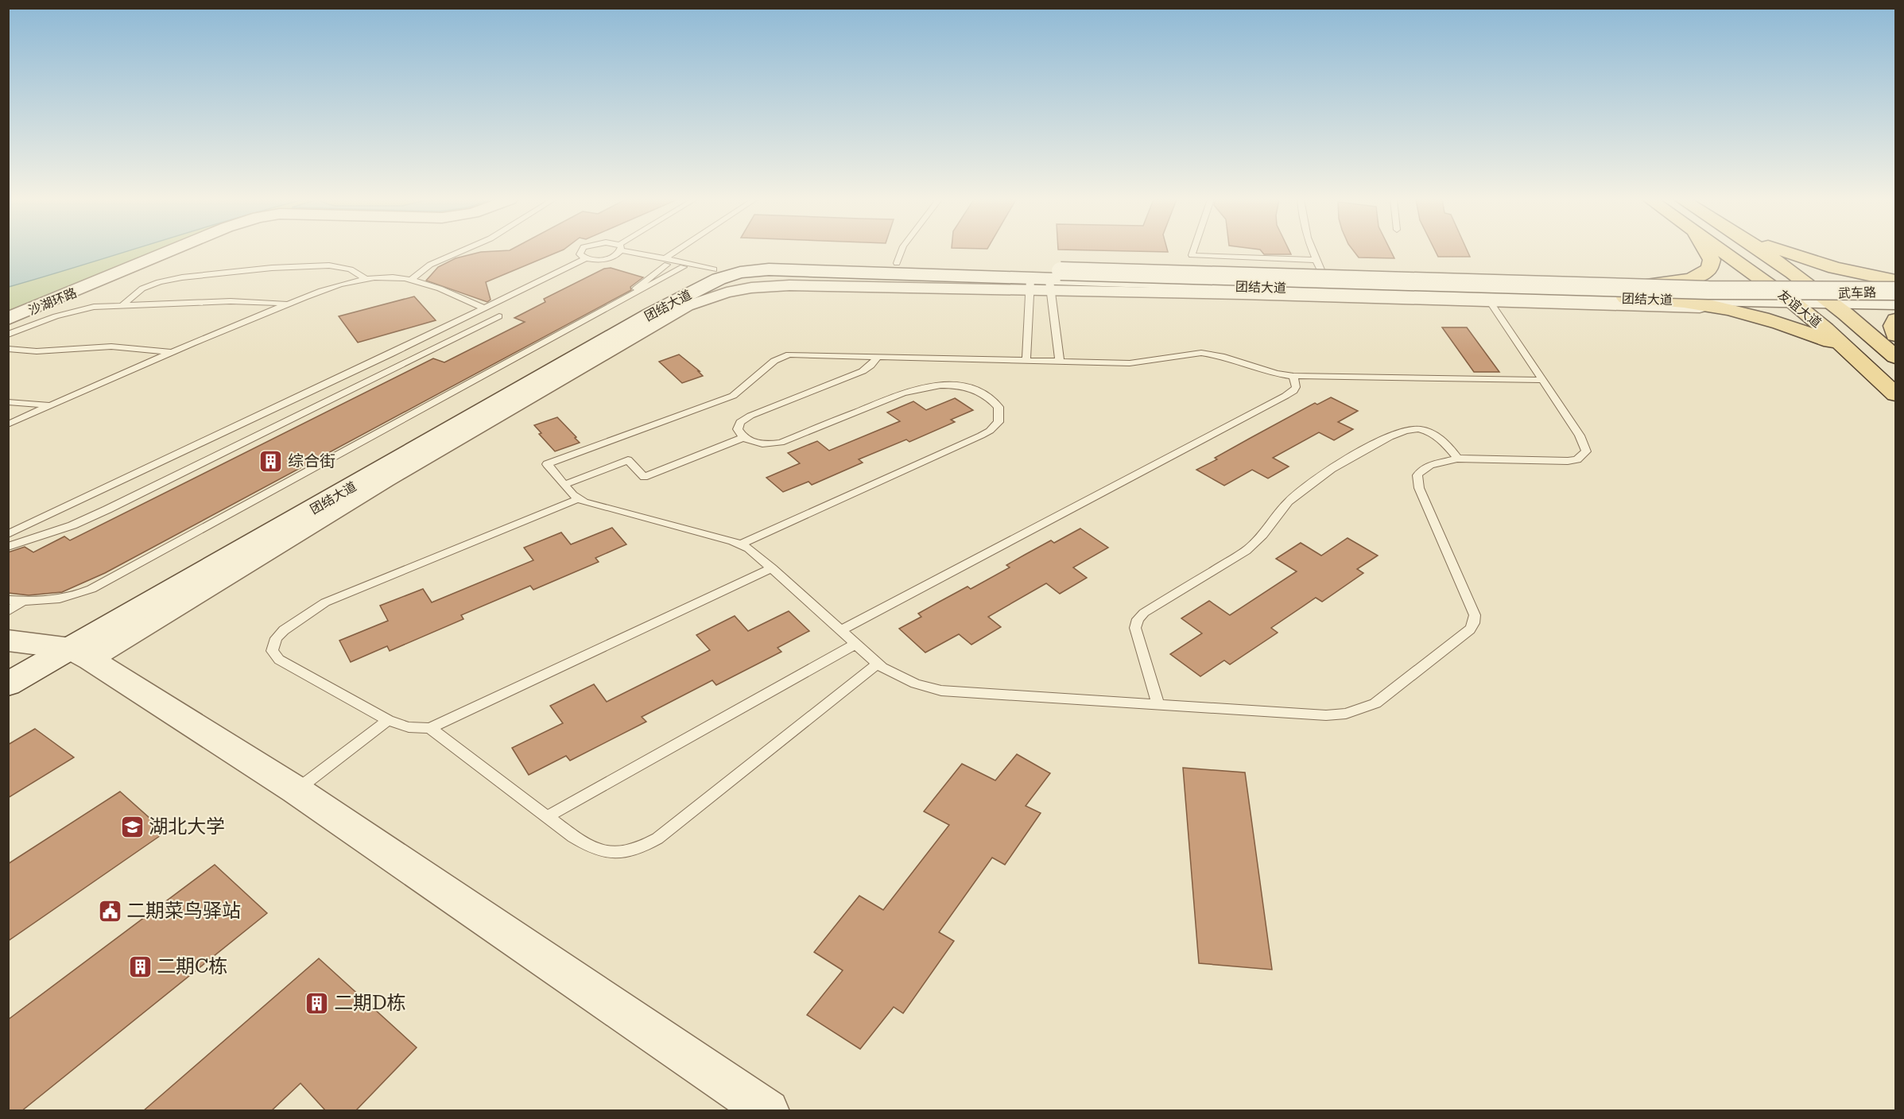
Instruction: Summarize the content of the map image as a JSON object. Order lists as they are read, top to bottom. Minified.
{"streets":{"main road":["团结大道","武车路","沙湖环路","友谊大道"]},"crossings":[["团结大道","友谊大道"],["武车路","友谊大道"]],"places":{"building":["综合街","二期C栋","二期D栋"],"school or university":["湖北大学"],"public building":["二期菜鸟驿站"]}}
